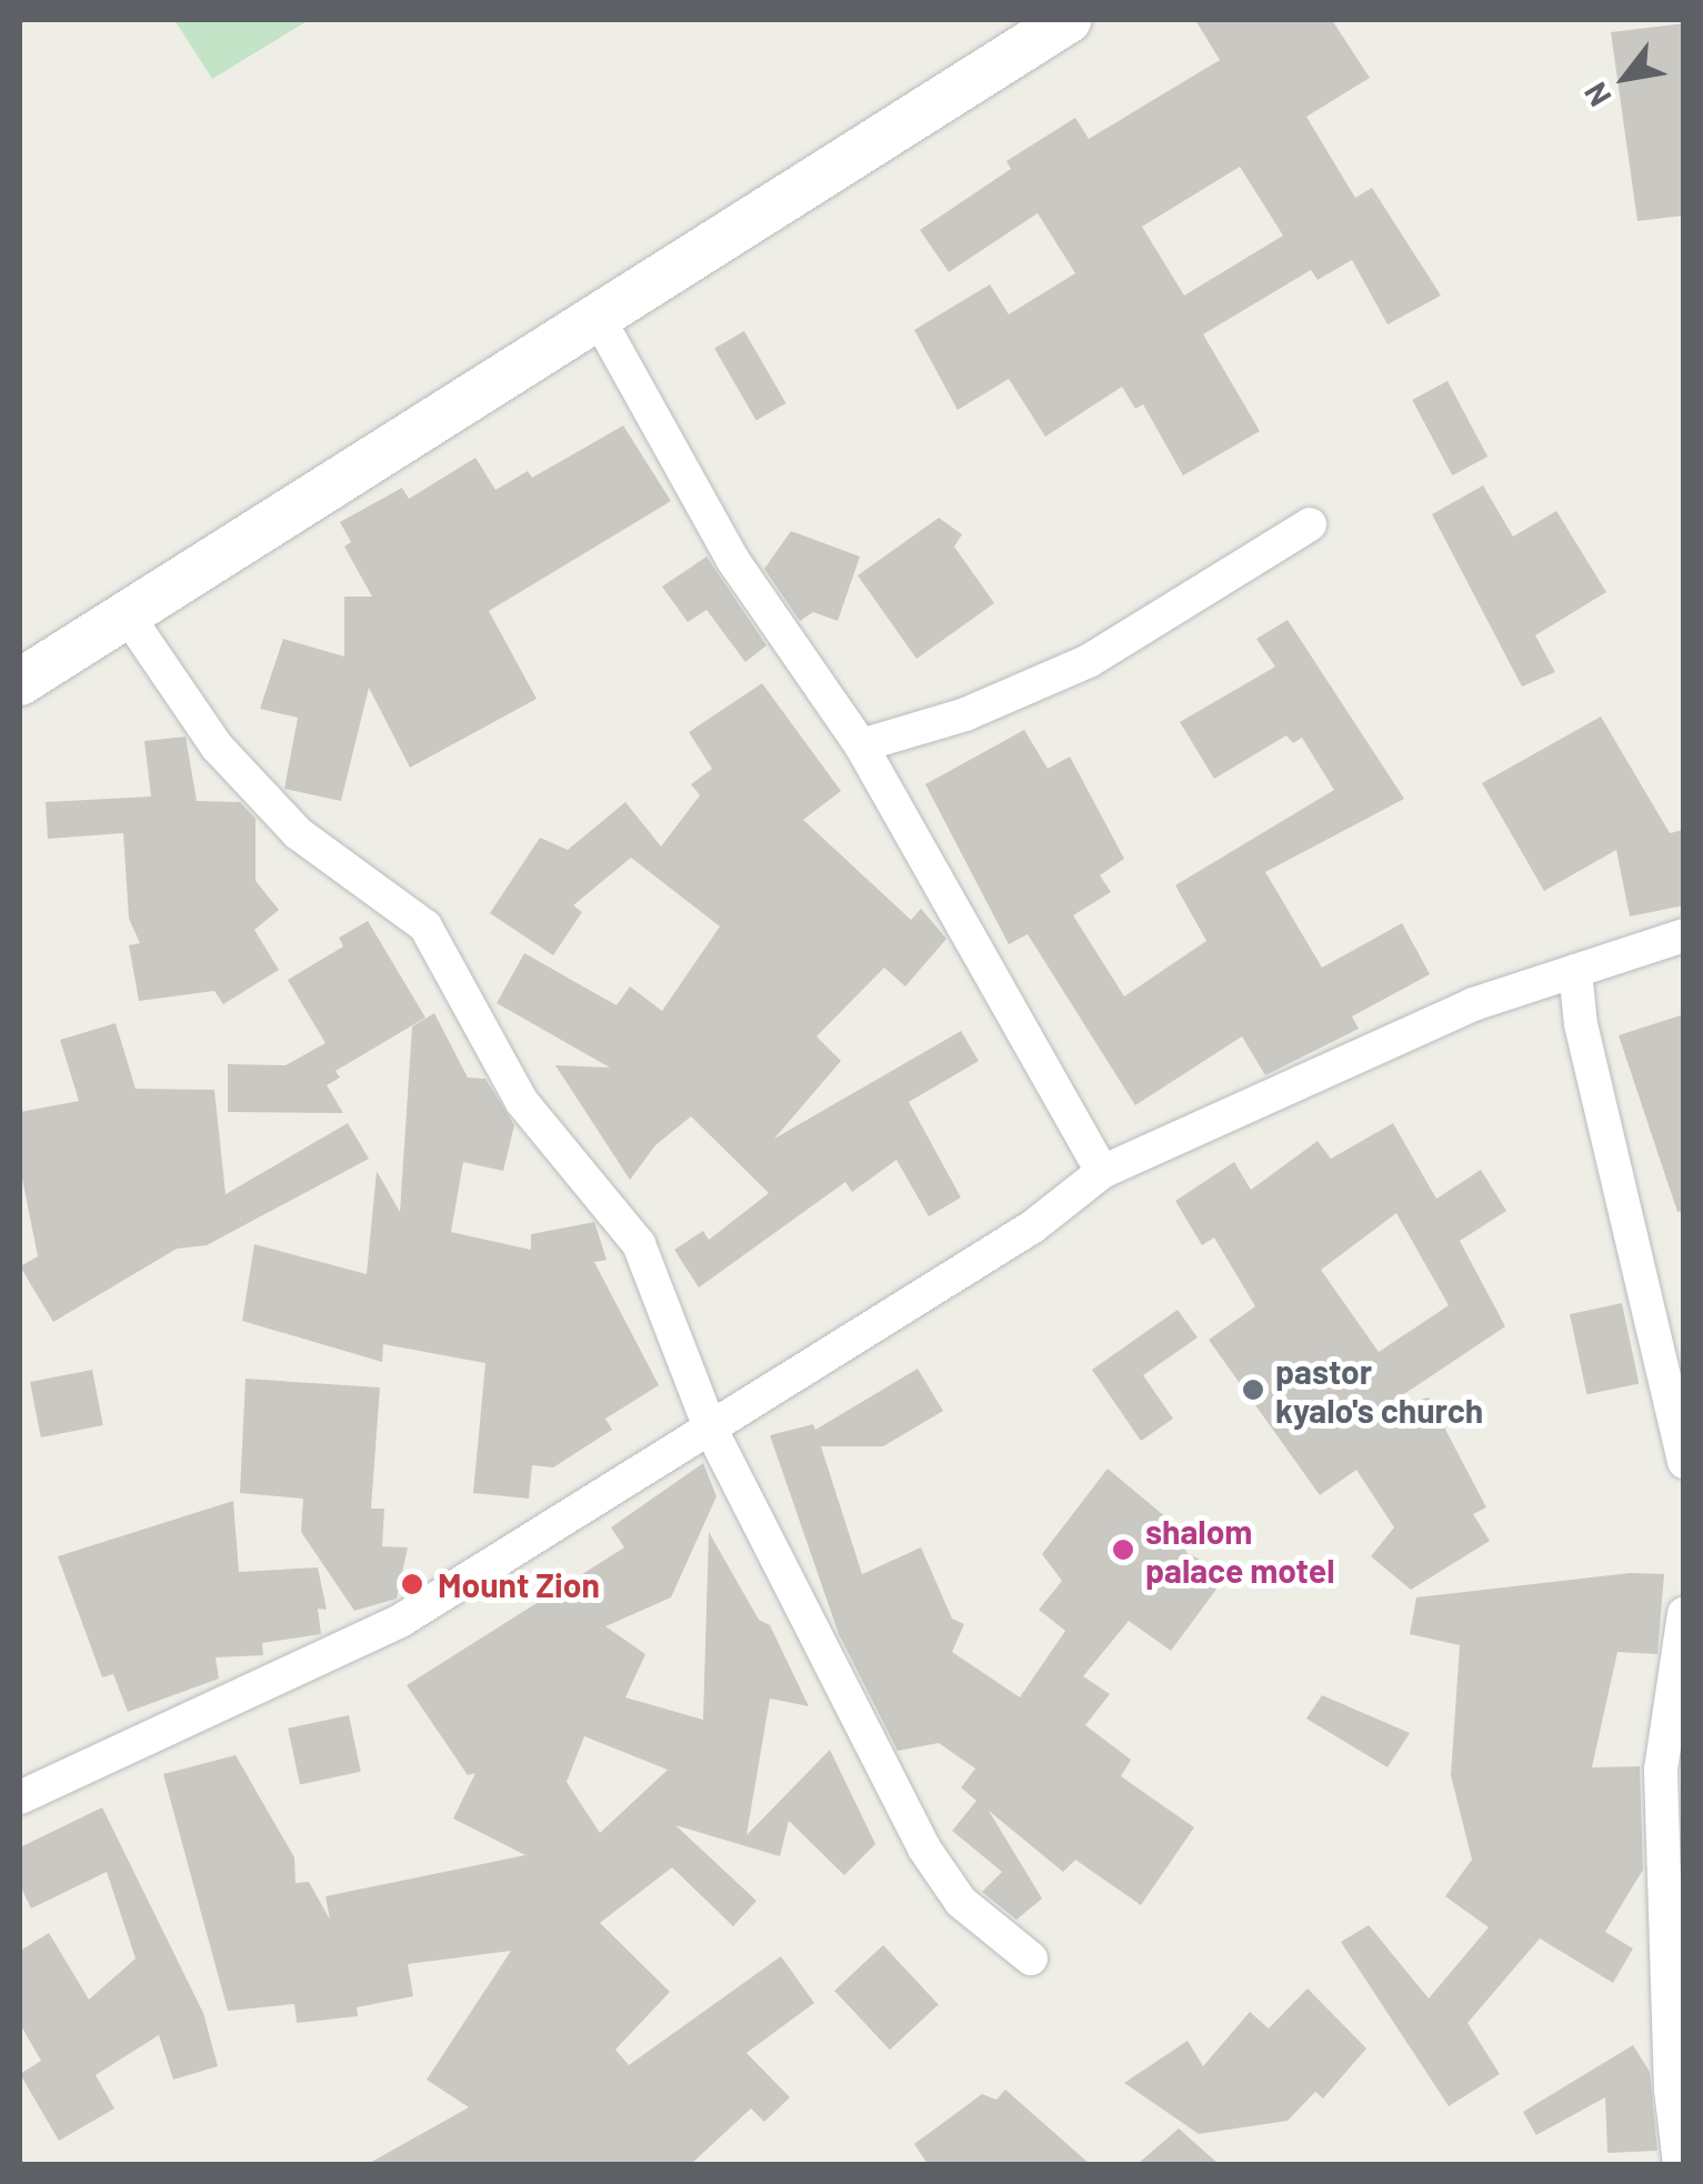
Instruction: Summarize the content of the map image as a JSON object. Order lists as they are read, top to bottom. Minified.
{"places":["pastor kyalo's church","shalom palace motel","Mount Zion"],"north":"bottom left"}
